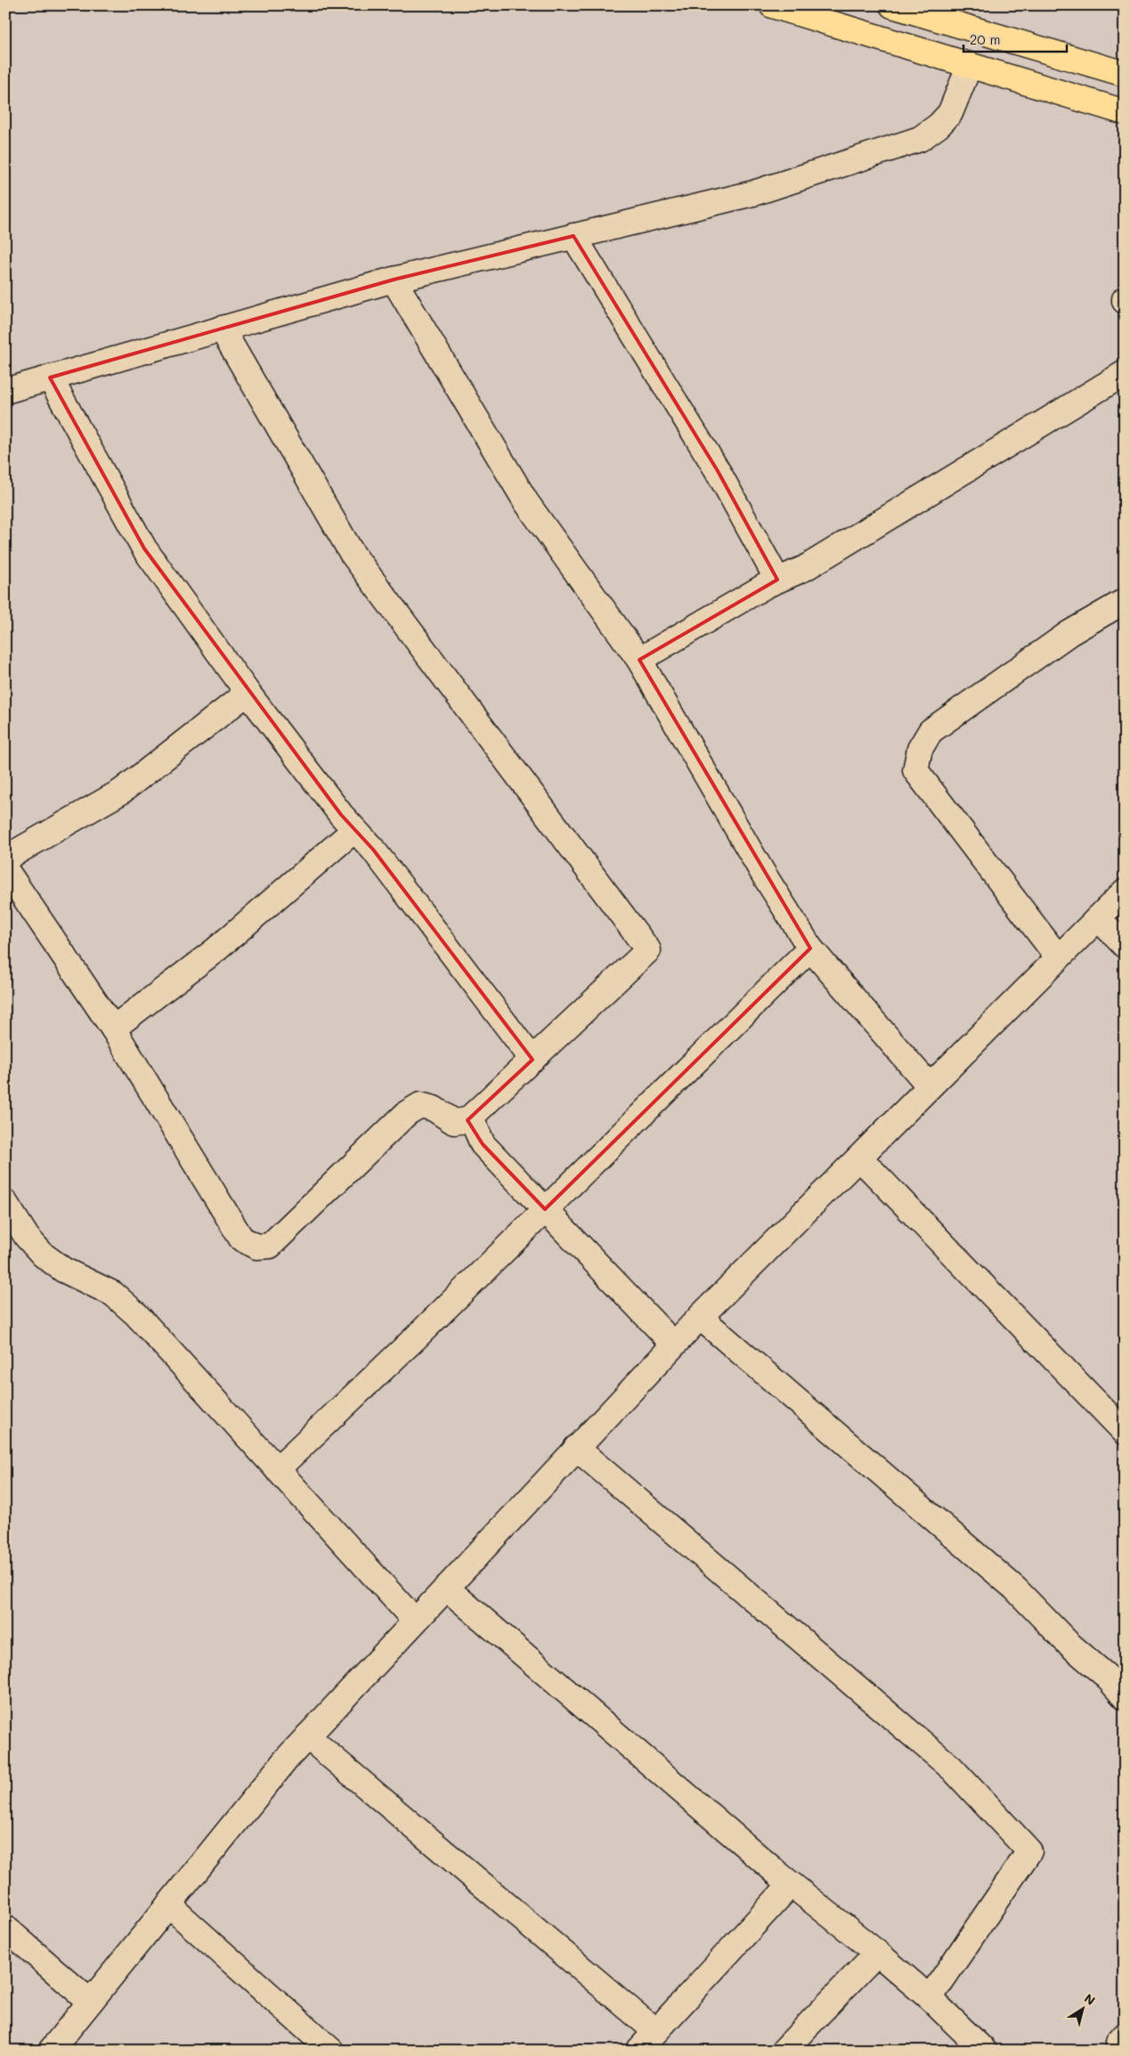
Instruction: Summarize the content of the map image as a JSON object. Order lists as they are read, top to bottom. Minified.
{"scale_bar":"20 m","north":"top right"}
